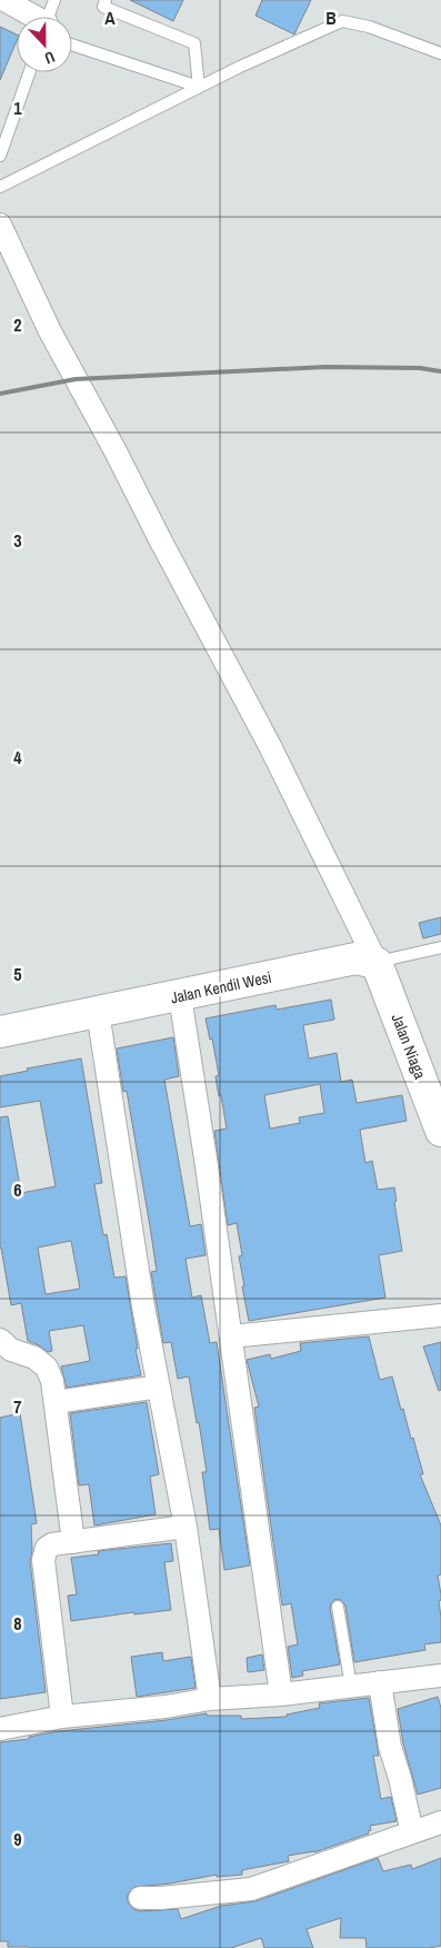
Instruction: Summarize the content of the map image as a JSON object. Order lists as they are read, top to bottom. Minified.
{"streets":{"main road":["Jalan Kendil Wesi","Jalan Niaga"]},"crossings":[["Jalan Kendil Wesi","Jalan Niaga"]],"north":"bottom","grid":{"columns":["A","B"],"rows":["1","2","3","4","5","6","7","8","9"]}}
